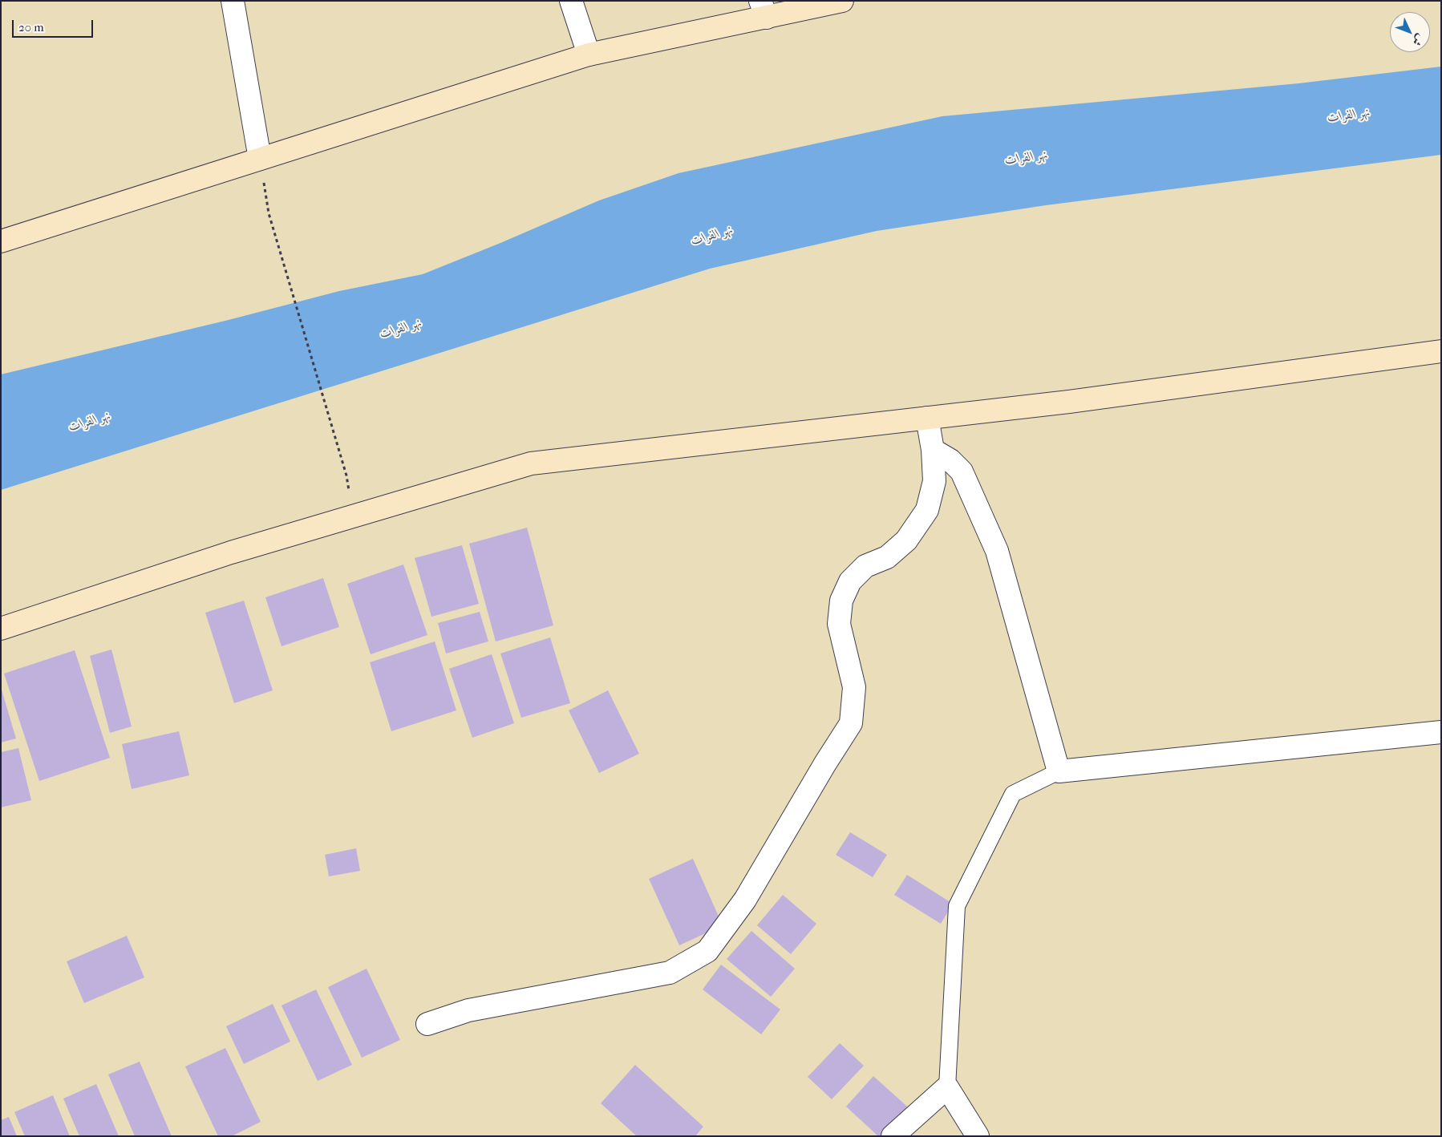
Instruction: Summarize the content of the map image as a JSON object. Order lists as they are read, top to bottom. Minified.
{"water":["نهر الفرات"],"scale_bar":"20 m","north":"bottom right"}
